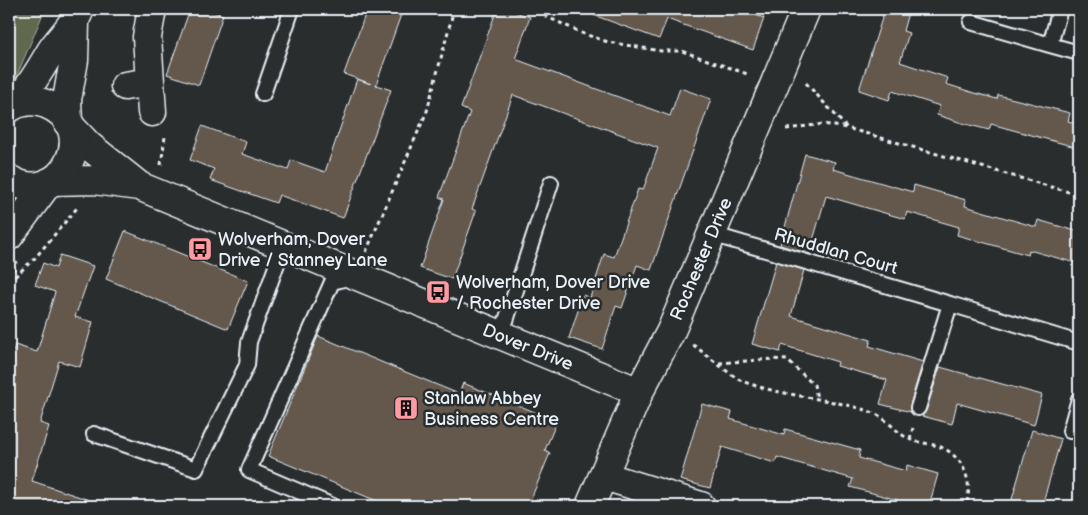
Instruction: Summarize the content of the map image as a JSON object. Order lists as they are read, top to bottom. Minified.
{"streets":{"street":["Rochester Drive","Dover Drive"],"lane":["Rhuddlan Court"]},"crossings":[["Rhuddlan Court","Rochester Drive"],["Rochester Drive","Dover Drive"]],"places":{"bus stop":["Wolverham, Dover Drive / Stanney Lane","Wolverham, Dover Drive / Rochester Drive"],"building":["Stanlaw Abbey Business Centre"]}}
